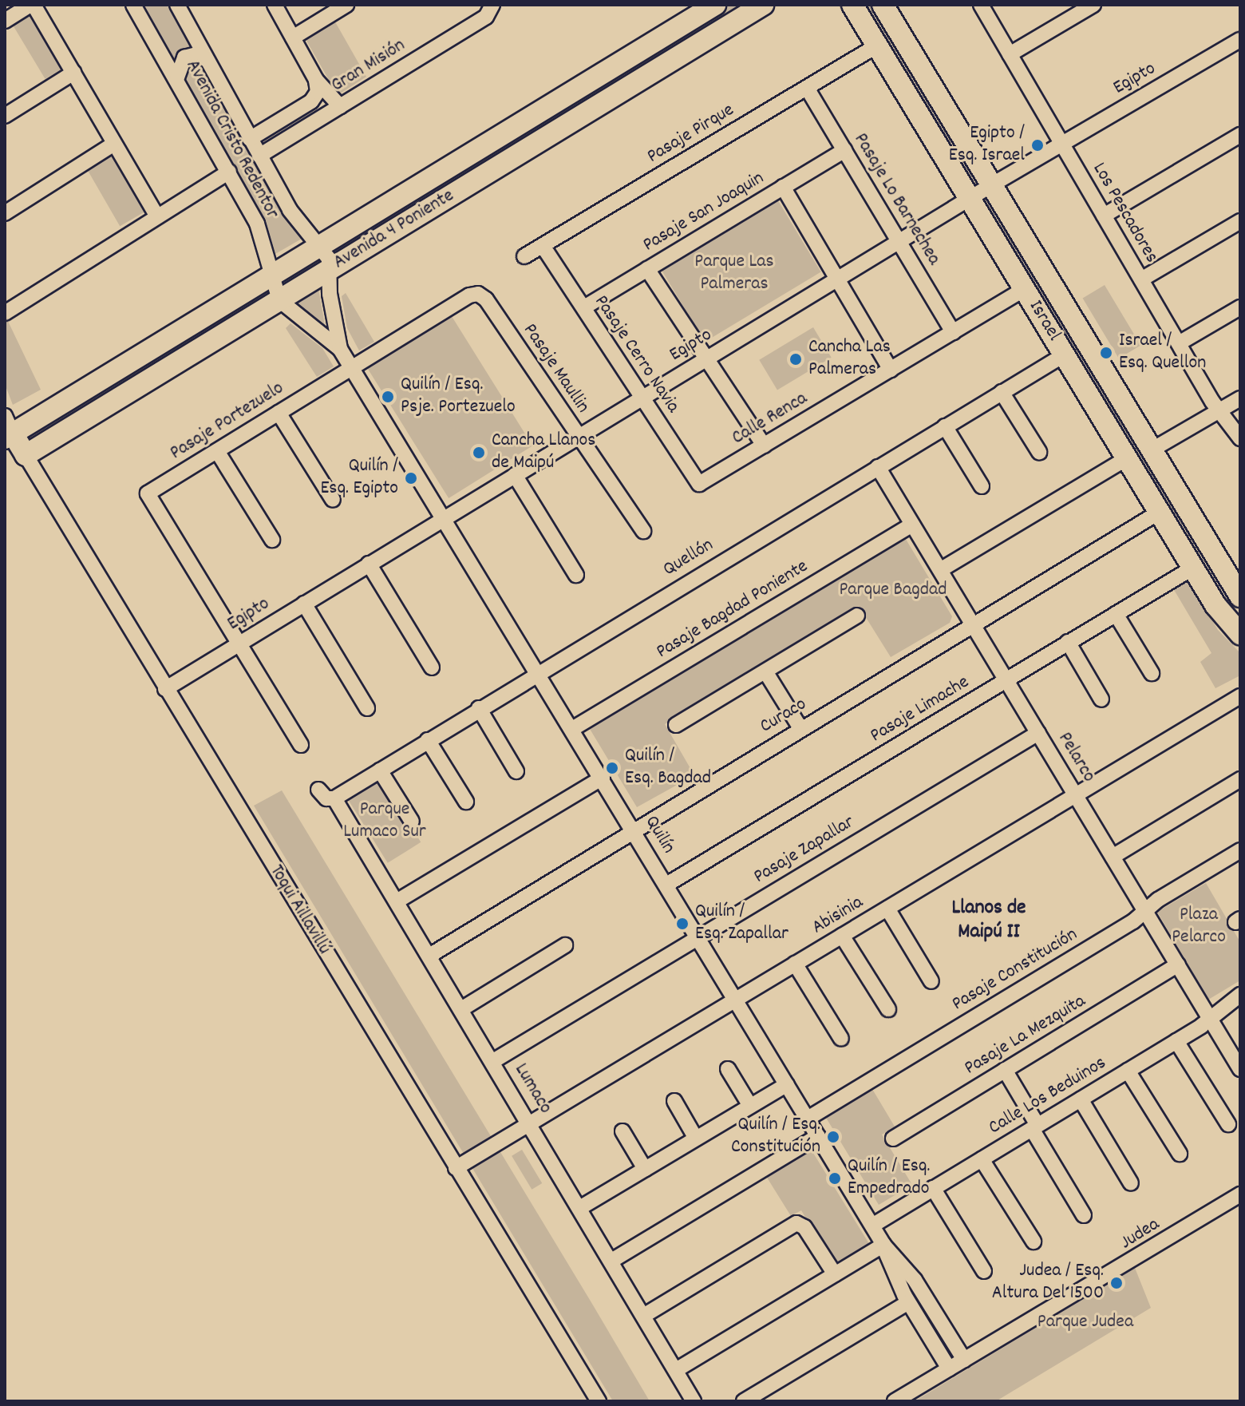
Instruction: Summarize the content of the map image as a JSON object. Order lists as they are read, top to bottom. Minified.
{"streets":{"street":["Gran Misión","Egipto","Pasaje Pirque","Avenida Cristo Redentor","Pasaje Lo Barnechea","Pasaje San Joaquin","Los Pescadores","Avenida 4 Poniente","Israel","Pasaje Cerro Navia","Pasaje Maullin","Calle Renca","Pasaje Portezuelo","Quellón","Pasaje Bagdad Poniente","Pasaje Limache","Curaco","Pelarco","Quilín","Pasaje Zapallar","Toqui Aillavillú","Abisinia","Pasaje Constitución","Pasaje La Mezquita","Lumaco","Calle Los Beduinos","Judea"]},"crossings":[["Gran Misión","Avenida Cristo Redentor"],["Egipto","Pasaje Lo Barnechea"],["Egipto","Los Pescadores"],["Egipto","Israel"],["Egipto","Pasaje Cerro Navia"],["Egipto","Pasaje Maullin"],["Egipto","Pasaje Portezuelo"],["Egipto","Quilín"],["Egipto","Toqui Aillavillú"],["Pasaje Pirque","Pasaje Lo Barnechea"],["Pasaje Pirque","Israel"],["Pasaje Pirque","Pasaje Cerro Navia"],["Avenida Cristo Redentor","Avenida 4 Poniente"],["Avenida Cristo Redentor","Quilín"],["Pasaje Lo Barnechea","Pasaje San Joaquin"],["Pasaje Lo Barnechea","Calle Renca"],["Pasaje San Joaquin","Pasaje Cerro Navia"],["Avenida 4 Poniente","Quilín"],["Avenida 4 Poniente","Toqui Aillavillú"],["Israel","Calle Renca"],["Israel","Quellón"],["Israel","Pasaje Limache"],["Israel","Curaco"],["Pasaje Cerro Navia","Calle Renca"],["Pasaje Maullin","Pasaje Portezuelo"],["Pasaje Portezuelo","Quilín"],["Quellón","Pelarco"],["Quellón","Quilín"],["Quellón","Lumaco"],["Pasaje Bagdad Poniente","Pelarco"],["Pasaje Bagdad Poniente","Quilín"],["Pasaje Limache","Pelarco"],["Pasaje Limache","Quilín"],["Curaco","Pelarco"],["Curaco","Quilín"],["Curaco","Lumaco"],["Pelarco","Pasaje Zapallar"],["Pelarco","Abisinia"],["Pelarco","Pasaje Constitución"],["Pelarco","Pasaje La Mezquita"],["Pelarco","Calle Los Beduinos"],["Quilín","Pasaje Zapallar"],["Quilín","Abisinia"],["Quilín","Pasaje Constitución"],["Quilín","Calle Los Beduinos"],["Quilín","Judea"],["Pasaje Zapallar","Lumaco"],["Toqui Aillavillú","Abisinia"],["Abisinia","Lumaco"]],"districts":["Llanos de Maipú II"],"parks":["Parque Las Palmeras","Parque Bagdad","Parque Lumaco Sur","Plaza Pelarco","Parque Judea"],"places":["Egipto / Esq. Israel","Israel / Esq. Quellon","Cancha Las Palmeras","Quilín / Esq. Psje. Portezuelo","Cancha Llanos de Maipú","Quilín / Esq. Egipto","Quilín / Esq. Bagdad","Quilín / Esq. Zapallar","Quilín / Esq. Constitución","Quilín / Esq. Empedrado","Judea / Esq. Altura Del 1500"]}
